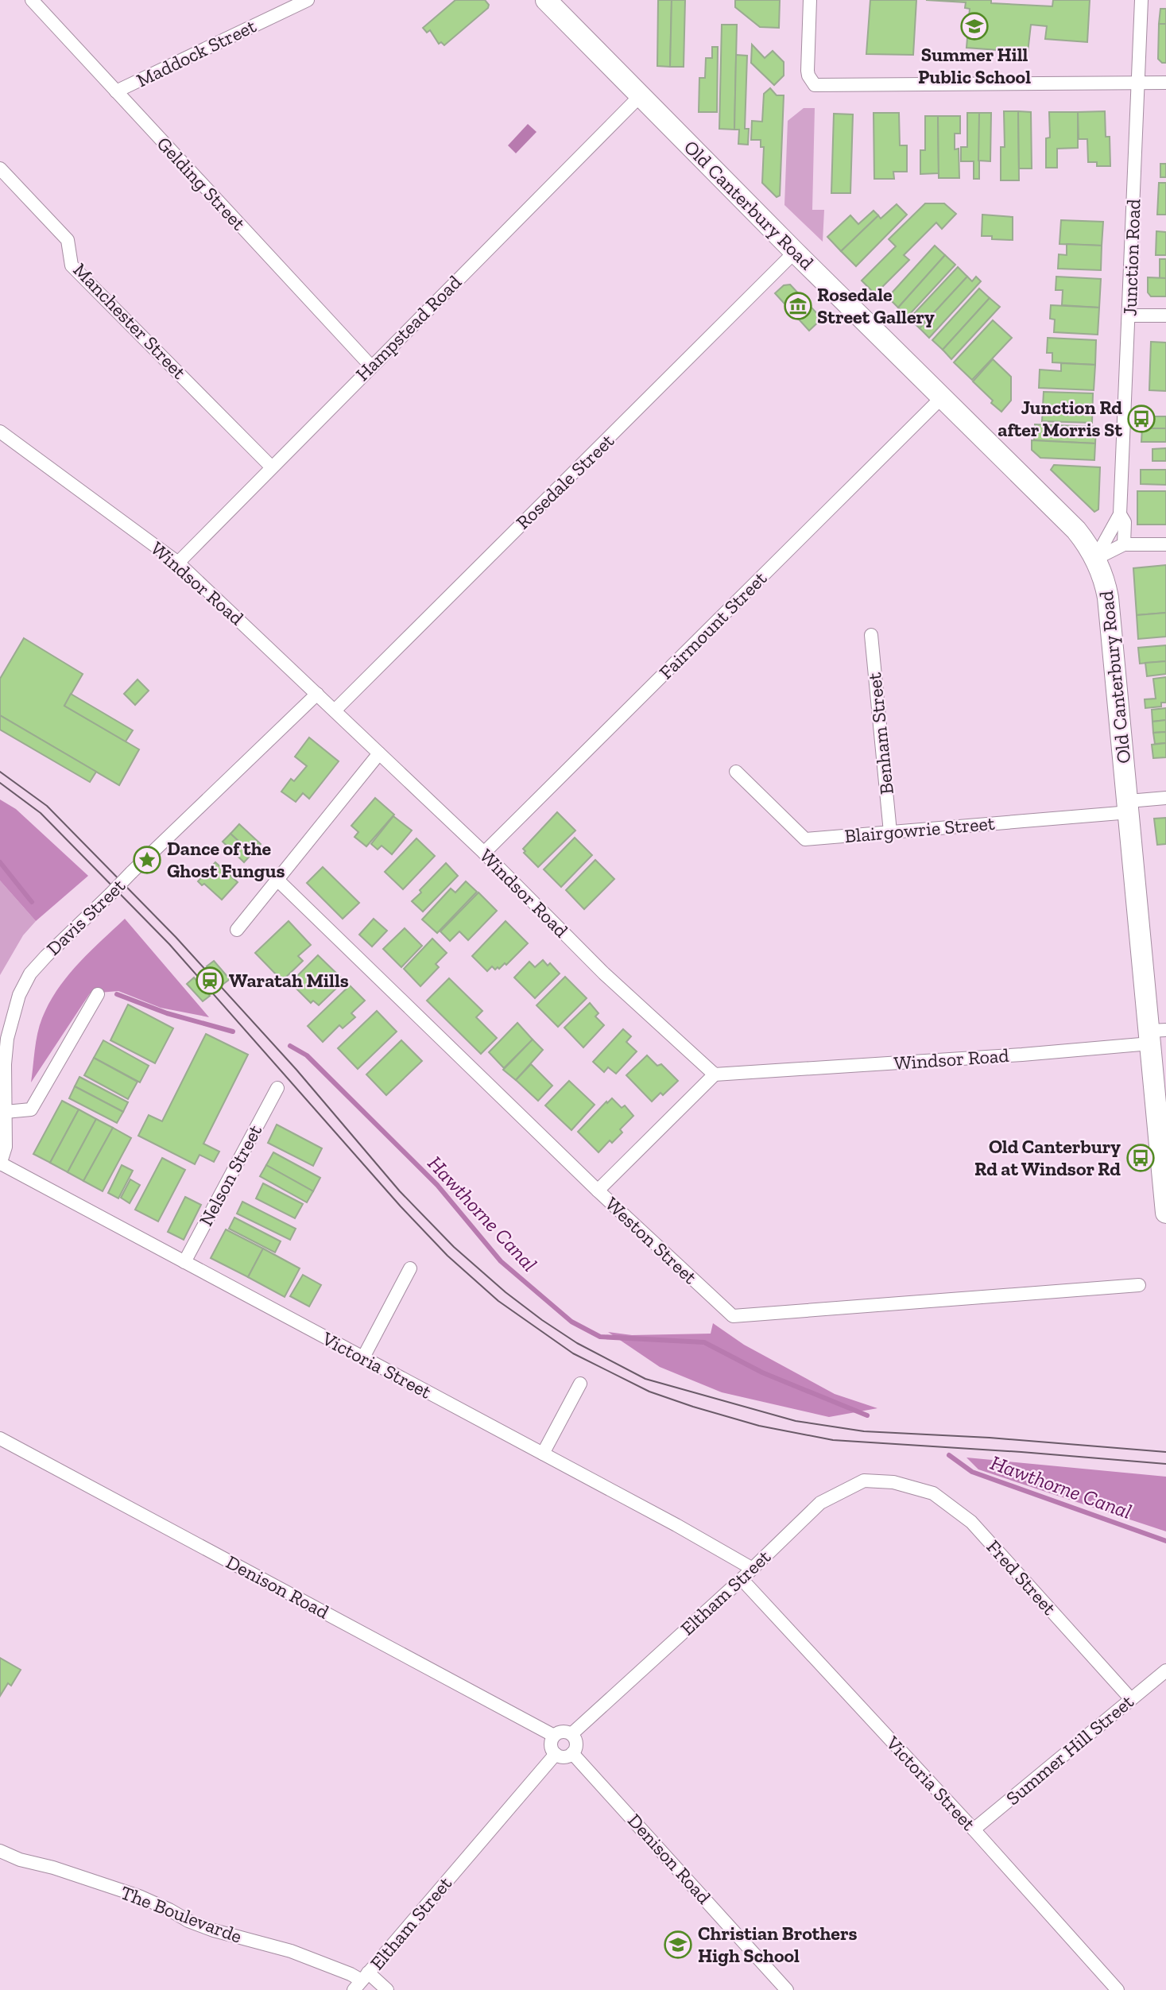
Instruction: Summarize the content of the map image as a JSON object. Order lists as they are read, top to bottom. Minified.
{"streets":{"main road":["Old Canterbury Road"],"street":["Maddock Street","Gelding Street","Junction Road","Manchester Street","Hampstead Road","Rosedale Street","Windsor Road","Fairmount Street","Benham Street","Blairgowrie Street","Davis Street","Nelson Street","Weston Street","Victoria Street","Fred Street","Denison Road","Eltham Street","Summer Hill Street","The Boulevarde"]},"crossings":[["Maddock Street","Gelding Street"],["Gelding Street","Hampstead Road"],["Old Canterbury Road","Junction Road"],["Old Canterbury Road","Hampstead Road"],["Old Canterbury Road","Rosedale Street"],["Old Canterbury Road","Windsor Road"],["Old Canterbury Road","Fairmount Street"],["Old Canterbury Road","Blairgowrie Street"],["Manchester Street","Hampstead Road"],["Hampstead Road","Windsor Road"],["Rosedale Street","Windsor Road"],["Windsor Road","Fairmount Street"],["Windsor Road","Davis Street"],["Benham Street","Blairgowrie Street"],["Davis Street","Victoria Street"],["Nelson Street","Victoria Street"],["Victoria Street","Eltham Street"],["Victoria Street","Summer Hill Street"],["Fred Street","Eltham Street"],["Fred Street","Summer Hill Street"],["Denison Road","Eltham Street"],["Eltham Street","The Boulevarde"]],"water":["Hawthorne Canal"],"places":{"school or university":["Summer Hill Public School","Christian Brothers High School"],"museum":["Rosedale Street Gallery"],"bus stop":["Junction Rd after Morris St","Old Canterbury Rd at Windsor Rd"],"place":["Dance of the Ghost Fungus"],"station":["Waratah Mills"]}}
